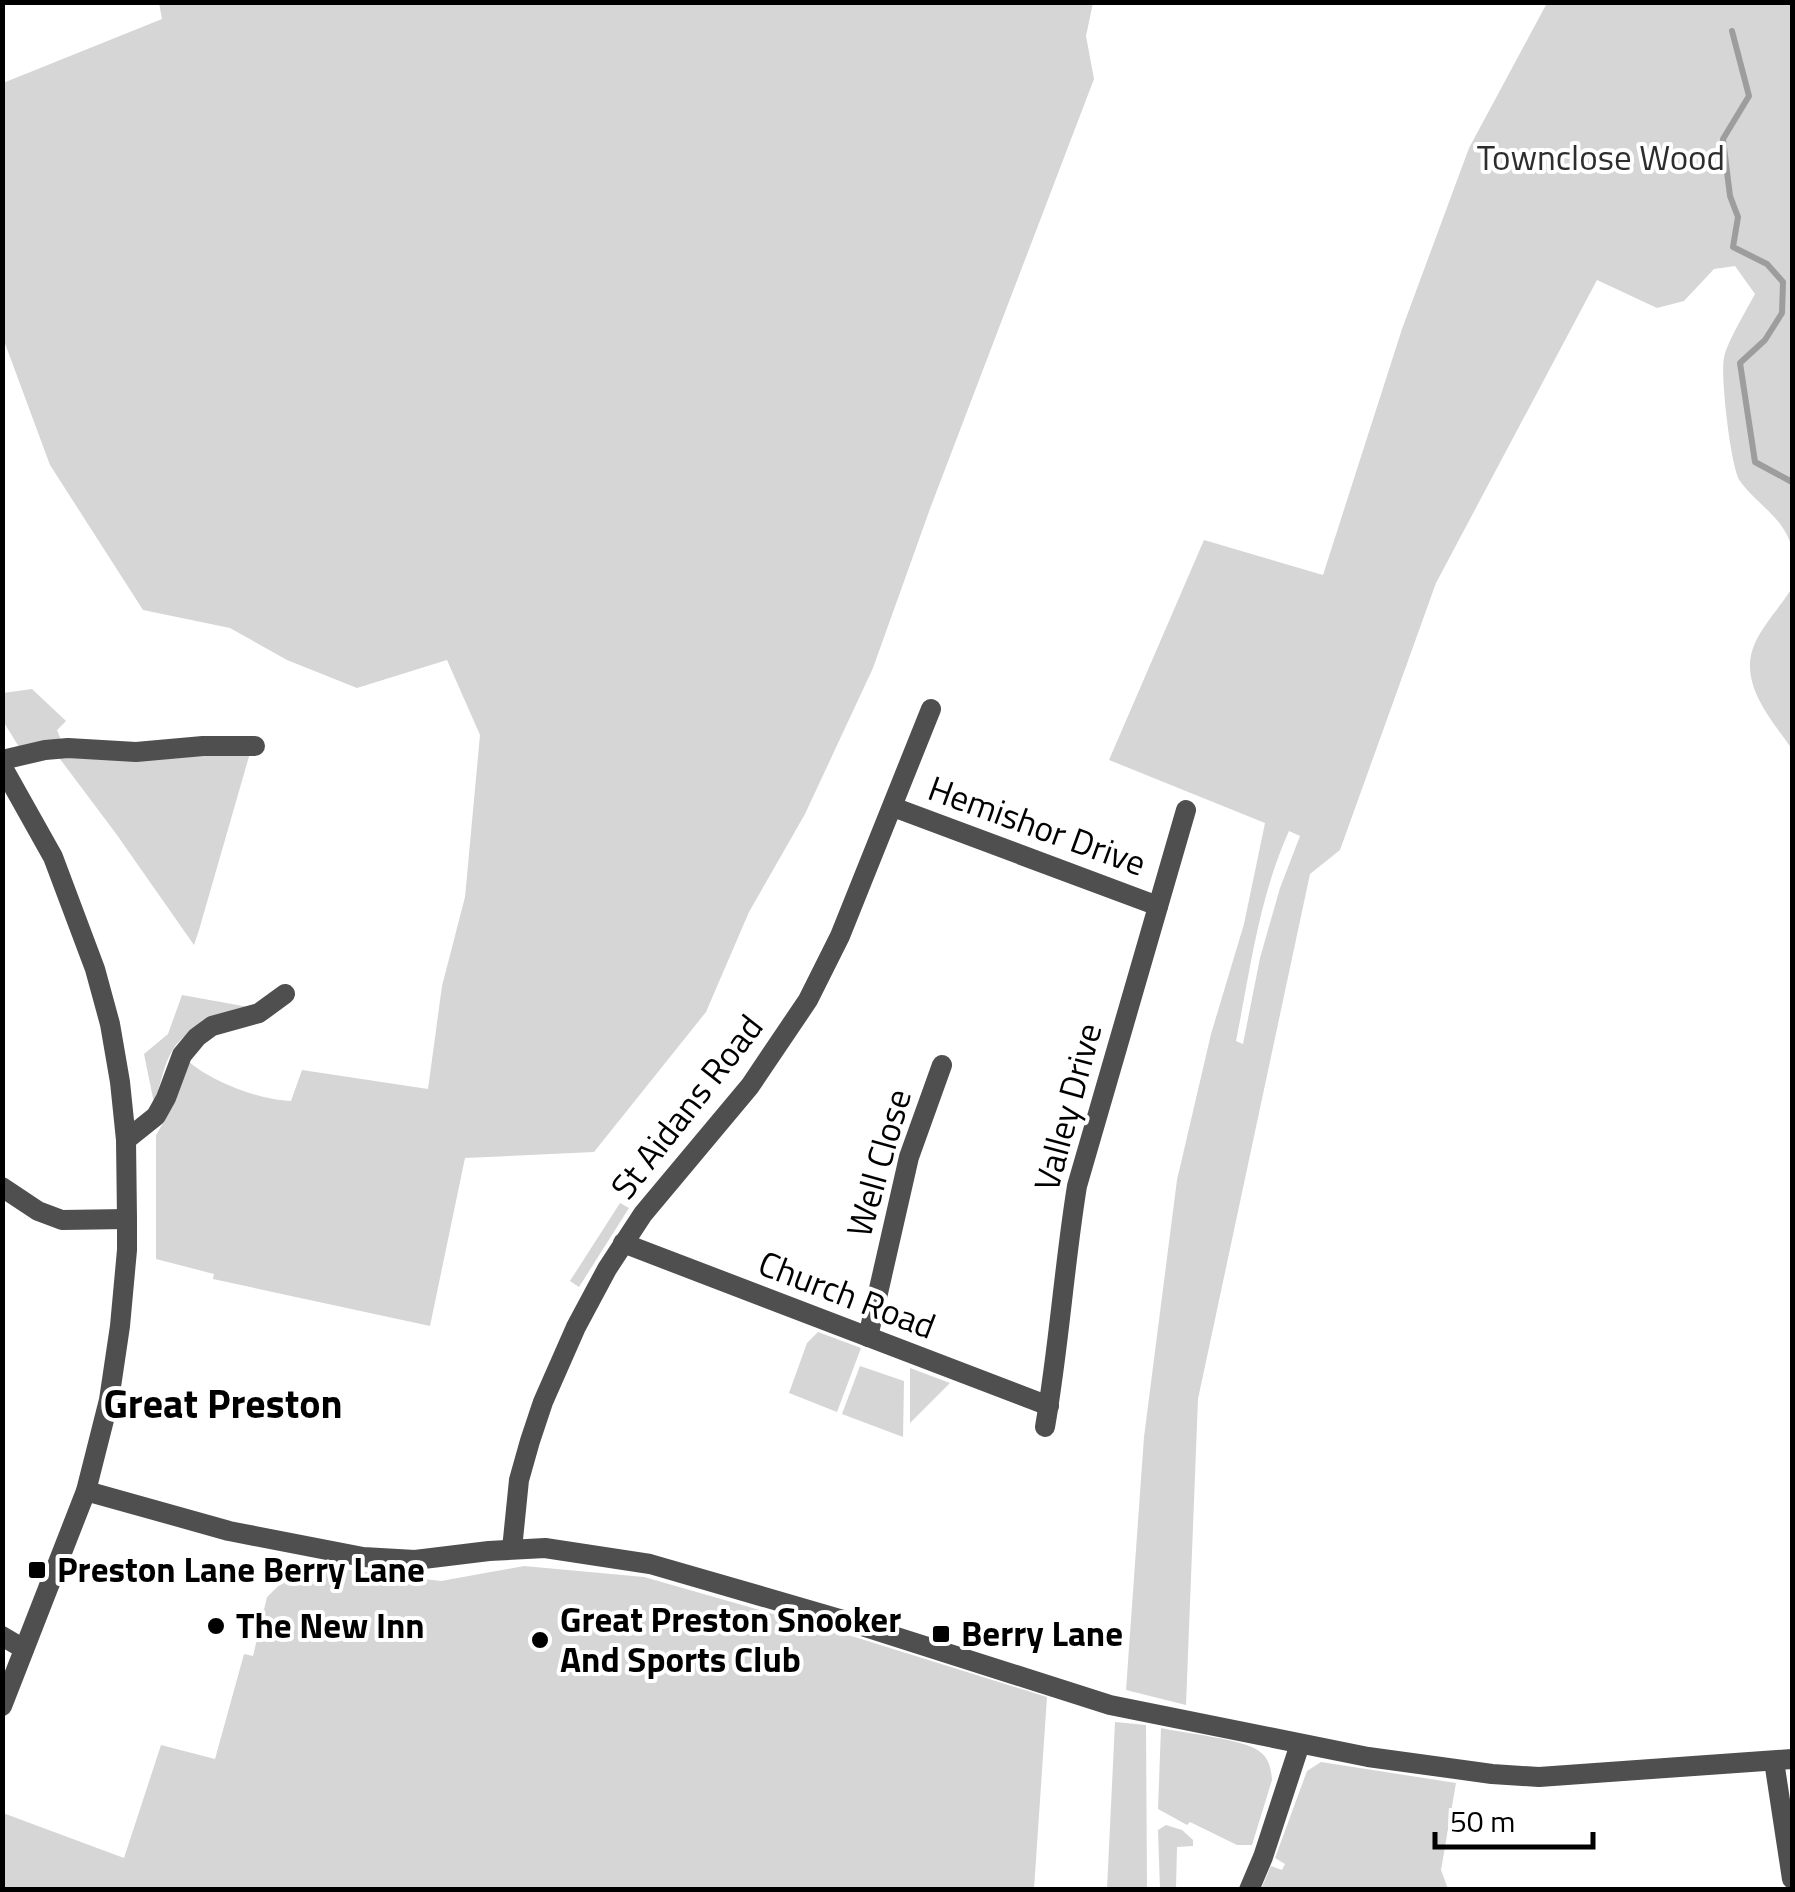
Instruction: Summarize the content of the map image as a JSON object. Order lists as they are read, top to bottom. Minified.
{"streets":{"street":["Hemishor Drive","St Aidans Road","Valley Drive","Well Close","Church Road"]},"crossings":[["Hemishor Drive","St Aidans Road"],["Hemishor Drive","Valley Drive"],["St Aidans Road","Church Road"],["Valley Drive","Church Road"],["Well Close","Church Road"]],"districts":["Great Preston"],"parks":["Townclose Wood"],"places":{"transit":["Preston Lane Berry Lane","Berry Lane"],"other":["The New Inn","Great Preston Snooker And Sports Club"]},"scale_bar":"50 m"}
